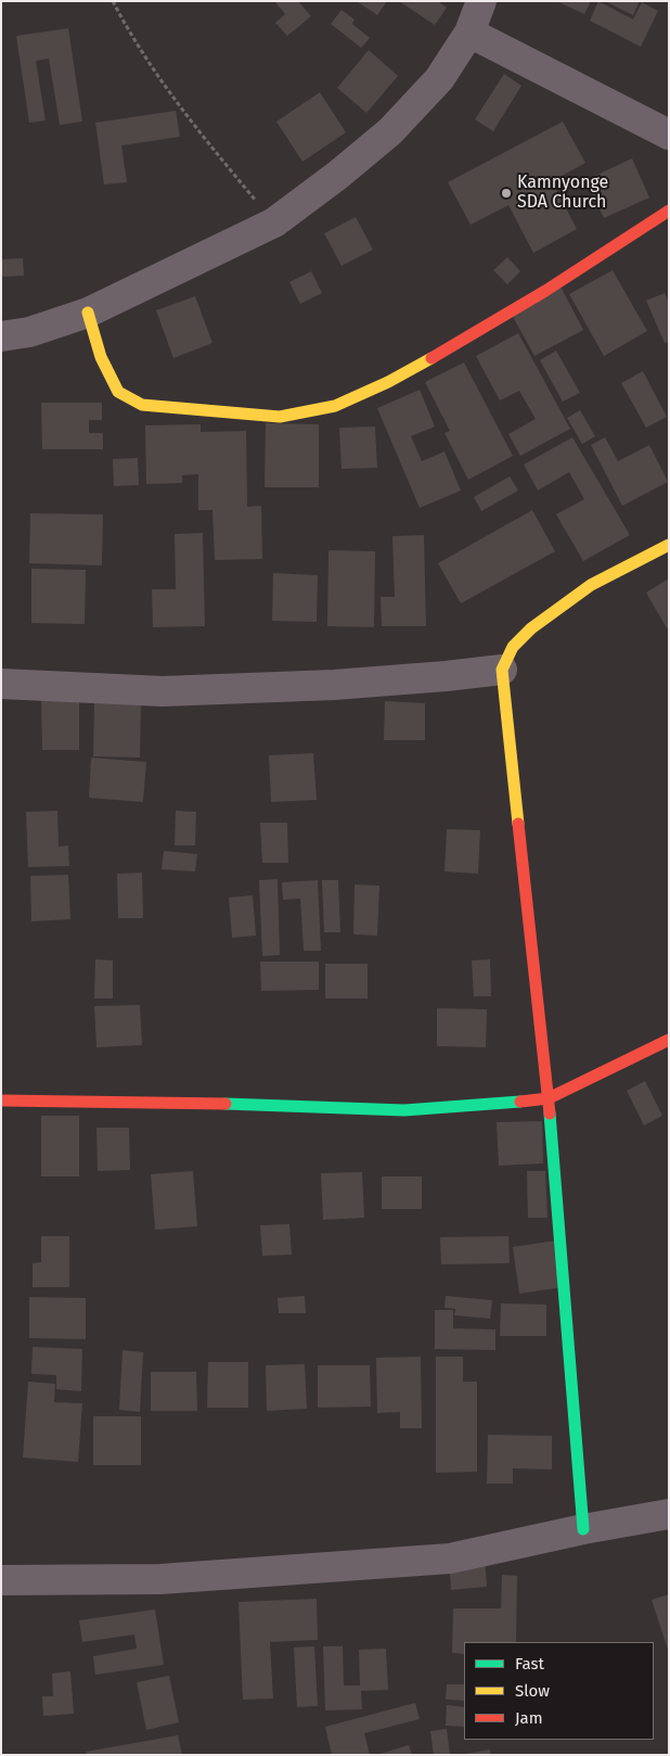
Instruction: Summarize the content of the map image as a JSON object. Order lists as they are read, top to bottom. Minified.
{"places":["Kamnyonge SDA Church"],"legend":["Fast","Slow","Jam"]}
